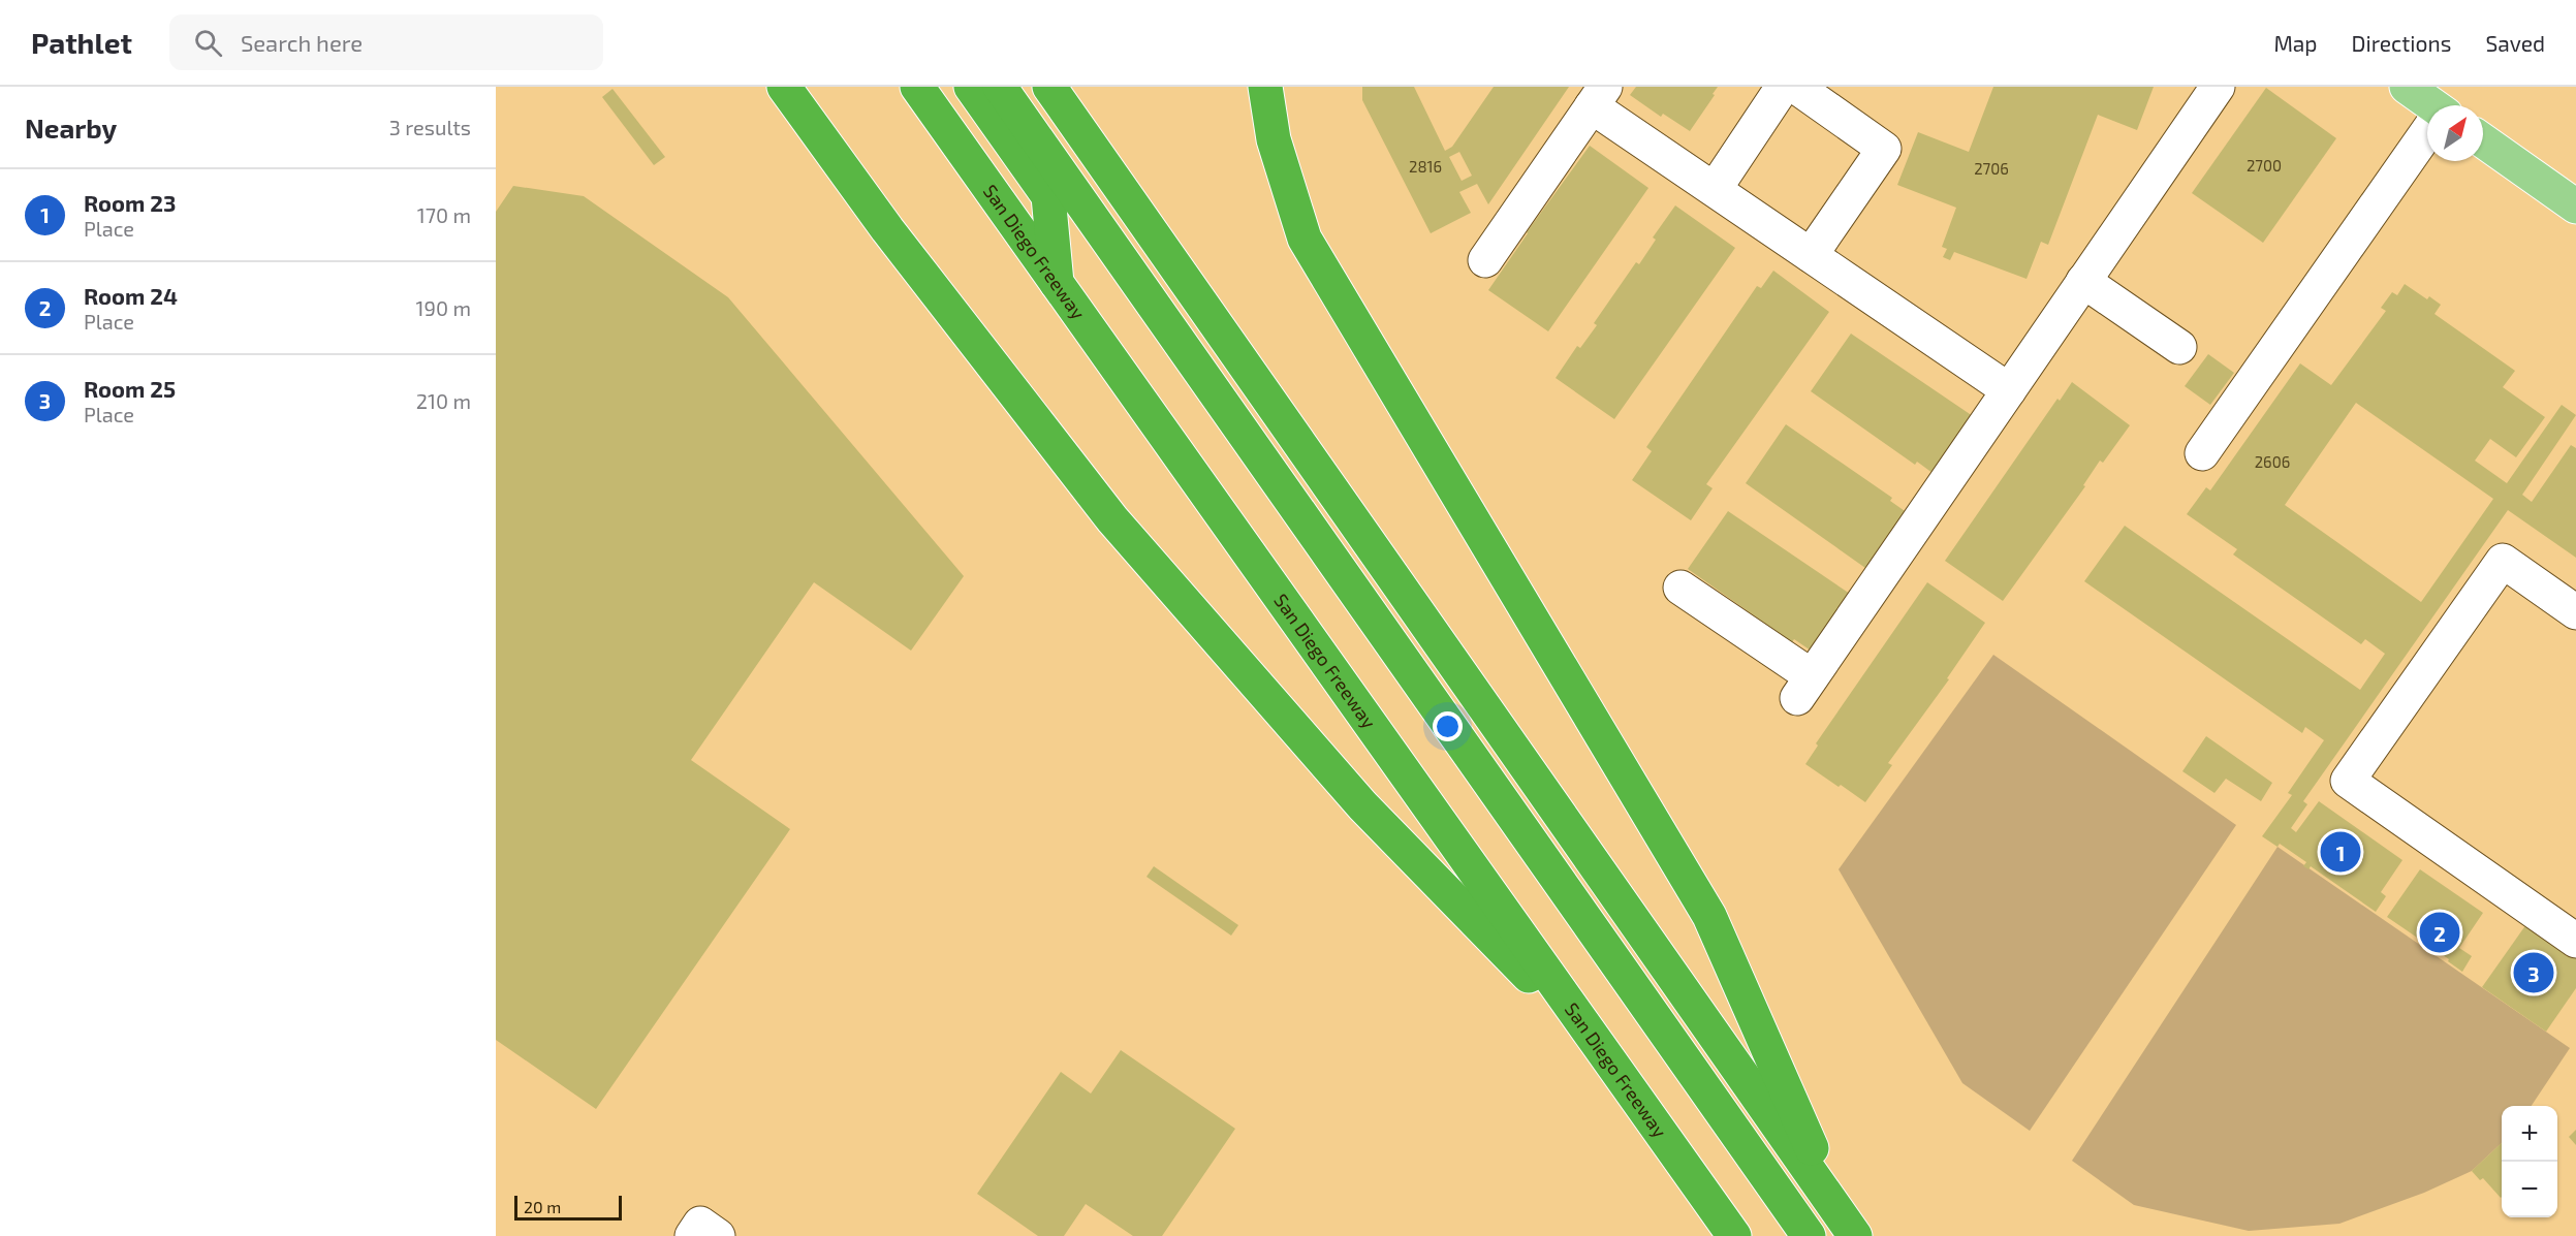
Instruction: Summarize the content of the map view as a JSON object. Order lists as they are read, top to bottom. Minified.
{"streets":{"highway":["San Diego Freeway"]},"house_numbers":["2700","2816","2706","2606"],"scale_bar":"20 m","north":"top right","page":{"header":"Pathlet","search":"Search here","nav":["Map","Directions","Saved"],"heading":["Nearby","3 results"],"list":[{"mark":"1","name":"Room 23","note":"Place","value":"170 m"},{"mark":"2","name":"Room 24","note":"Place","value":"190 m"},{"mark":"3","name":"Room 25","note":"Place","value":"210 m"}],"pins":["1","2","3"],"map_buttons":["+","−"],"scale":"20 m"}}
